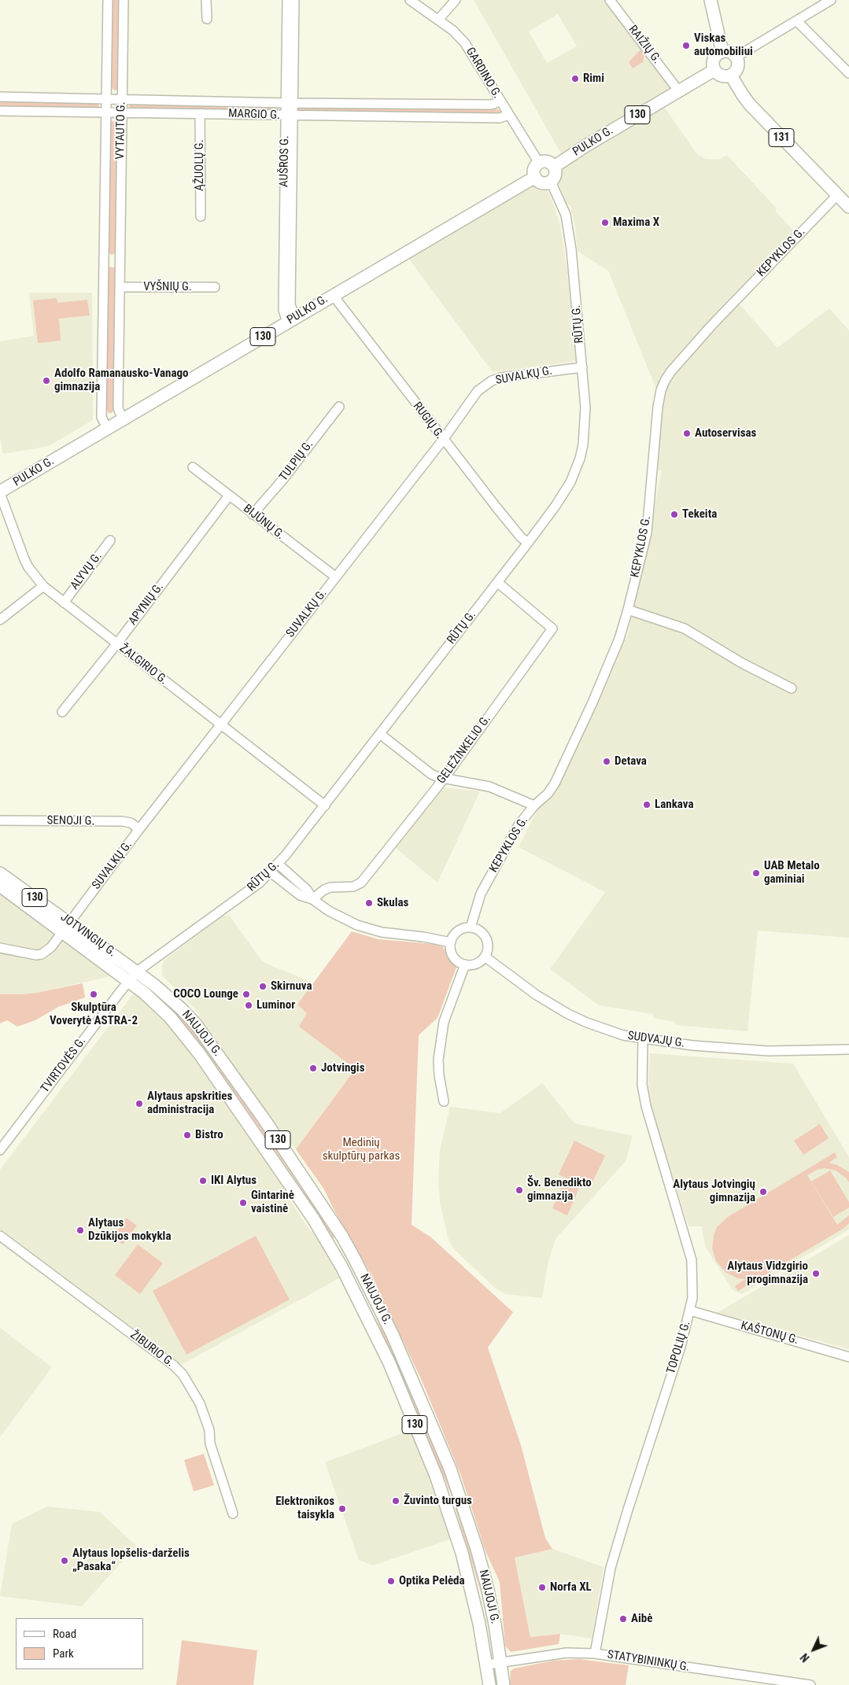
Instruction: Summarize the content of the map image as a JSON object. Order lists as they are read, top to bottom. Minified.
{"streets":{"main road":["130","131","PULKO G.","JOTVINGIŲ G.","NAUJOJI G."],"street":["RAIŽIŲ G.","GARDINO G.","MARGIO G.","VYTAUTO G.","AUŠROS G.","ĄŽUOLŲ G.","KEPYKLOS G.","VYŠNIŲ G.","RŪTŲ G.","SUVALKŲ G.","RUGIŲ G.","TULPIŲ G.","BIJŪNŲ G.","ALYVŲ G.","APYNIŲ G.","ŽALGIRIO G.","GELEŽINKELIO G.","SENOJI G.","SUDVAJŲ G.","TVIRTOVĖS G.","KAŠTONŲ G.","TOPOLIŲ G.","ŽIBURIO G.","STATYBININKŲ G."]},"crossings":[["RAIŽIŲ G.","PULKO G."],["GARDINO G.","MARGIO G."],["GARDINO G.","PULKO G."],["GARDINO G.","RŪTŲ G."],["MARGIO G.","VYTAUTO G."],["MARGIO G.","AUŠROS G."],["MARGIO G.","ĄŽUOLŲ G."],["VYTAUTO G.","PULKO G."],["VYTAUTO G.","VYŠNIŲ G."],["131","PULKO G."],["131","KEPYKLOS G."],["PULKO G.","AUŠROS G."],["PULKO G.","RŪTŲ G."],["PULKO G.","RUGIŲ G."],["PULKO G.","ŽALGIRIO G."],["KEPYKLOS G.","SUDVAJŲ G."],["RŪTŲ G.","SUVALKŲ G."],["RŪTŲ G.","RUGIŲ G."],["RŪTŲ G.","ŽALGIRIO G."],["RŪTŲ G.","GELEŽINKELIO G."],["RŪTŲ G.","JOTVINGIŲ G."],["RŪTŲ G.","NAUJOJI G."],["RŪTŲ G.","TVIRTOVĖS G."],["SUVALKŲ G.","RUGIŲ G."],["SUVALKŲ G.","BIJŪNŲ G."],["SUVALKŲ G.","ŽALGIRIO G."],["SUVALKŲ G.","SENOJI G."],["SUVALKŲ G.","JOTVINGIŲ G."],["TULPIŲ G.","BIJŪNŲ G."],["BIJŪNŲ G.","APYNIŲ G."],["ALYVŲ G.","ŽALGIRIO G."],["APYNIŲ G.","ŽALGIRIO G."],["JOTVINGIŲ G.","NAUJOJI G."],["JOTVINGIŲ G.","TVIRTOVĖS G."],["NAUJOJI G.","TVIRTOVĖS G."],["NAUJOJI G.","STATYBININKŲ G."],["SUDVAJŲ G.","TOPOLIŲ G."],["KAŠTONŲ G.","TOPOLIŲ G."],["TOPOLIŲ G.","STATYBININKŲ G."]],"parks":["Medinių skulptūrų parkas"],"places":["Viskas automobiliui","Rimi","Maxima X","Adolfo Ramanausko-Vanago gimnazija","Autoservisas","Tekeita","Detava","Lankava","UAB Metalo gaminiai","Skulas","Skirnuva","Skulptūra Voverytė ASTRA-2","COCO Lounge","Luminor","Jotvingis","Alytaus apskrities administracija","Bistro","IKI Alytus","Šv. Benedikto gimnazija","Alytaus Jotvingių gimnazija","Gintarinė vaistinė","Alytaus Dzūkijos mokykla","Alytaus Vidzgirio progimnazija","Žuvinto turgus","Elektronikos taisykla","Alytaus lopšelis-darželis „Pasaka“","Optika Pelėda","Norfa XL","Aibė"],"legend":["Road","Park"],"north":"bottom left"}
